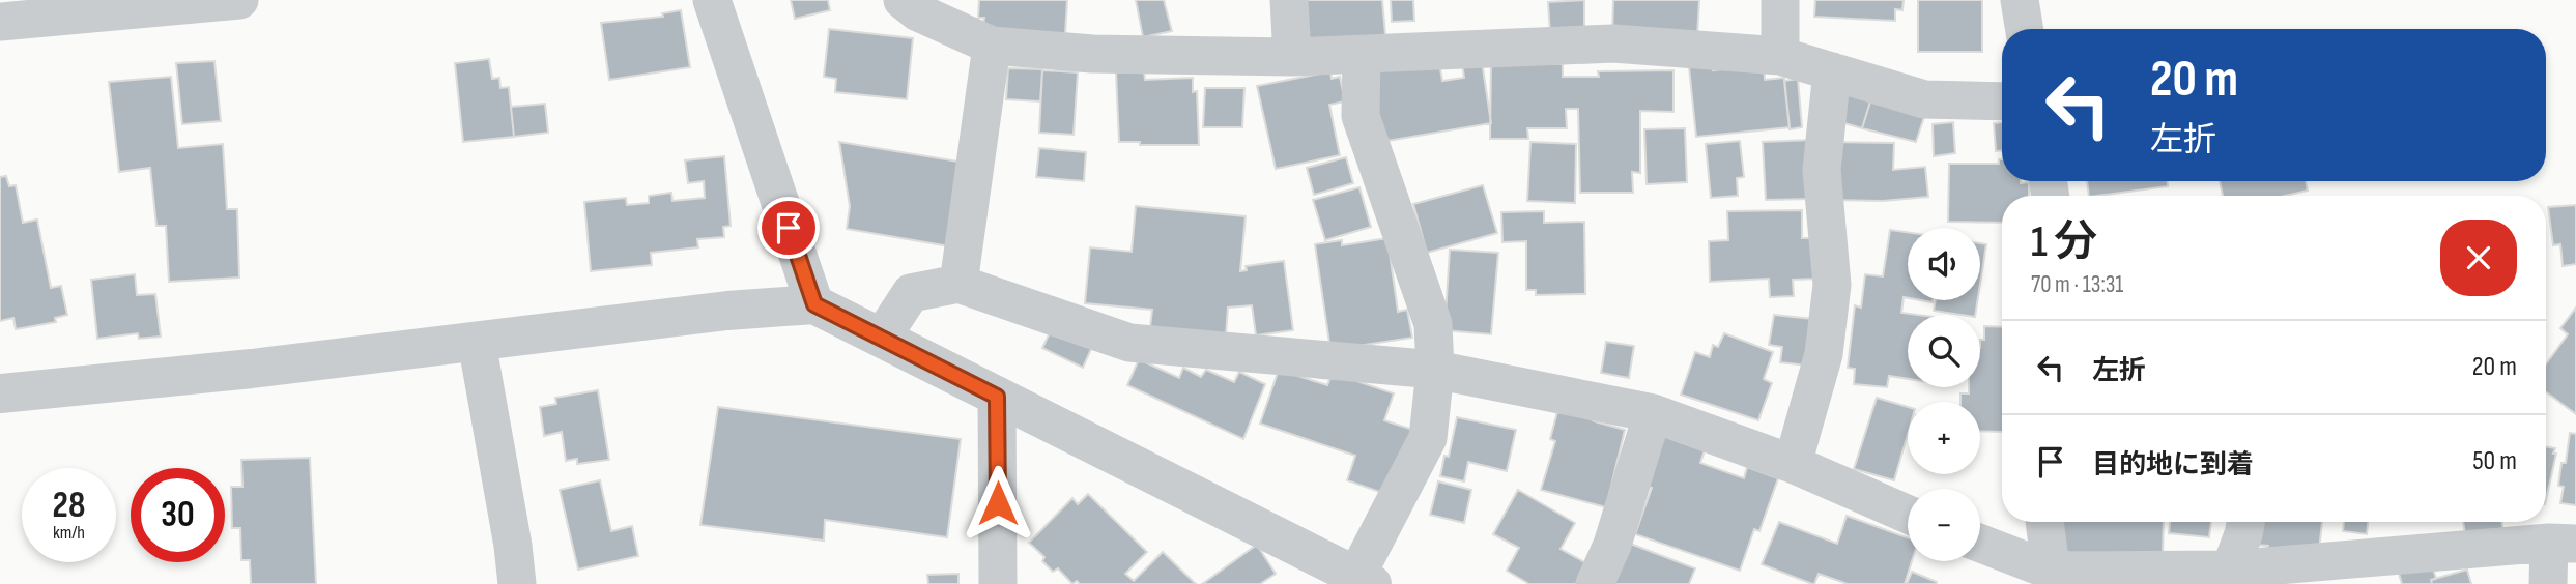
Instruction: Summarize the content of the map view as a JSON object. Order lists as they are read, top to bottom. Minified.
{"page":{"turn":["20 m","左折"],"heading":["1 分","70 m · 13:31"],"map_buttons":["+","−"],"list":[{"name":"左折","value":"20 m"},{"name":"目的地に到着","value":"50 m"}],"speed":"28 km/h","limit":"30"}}
